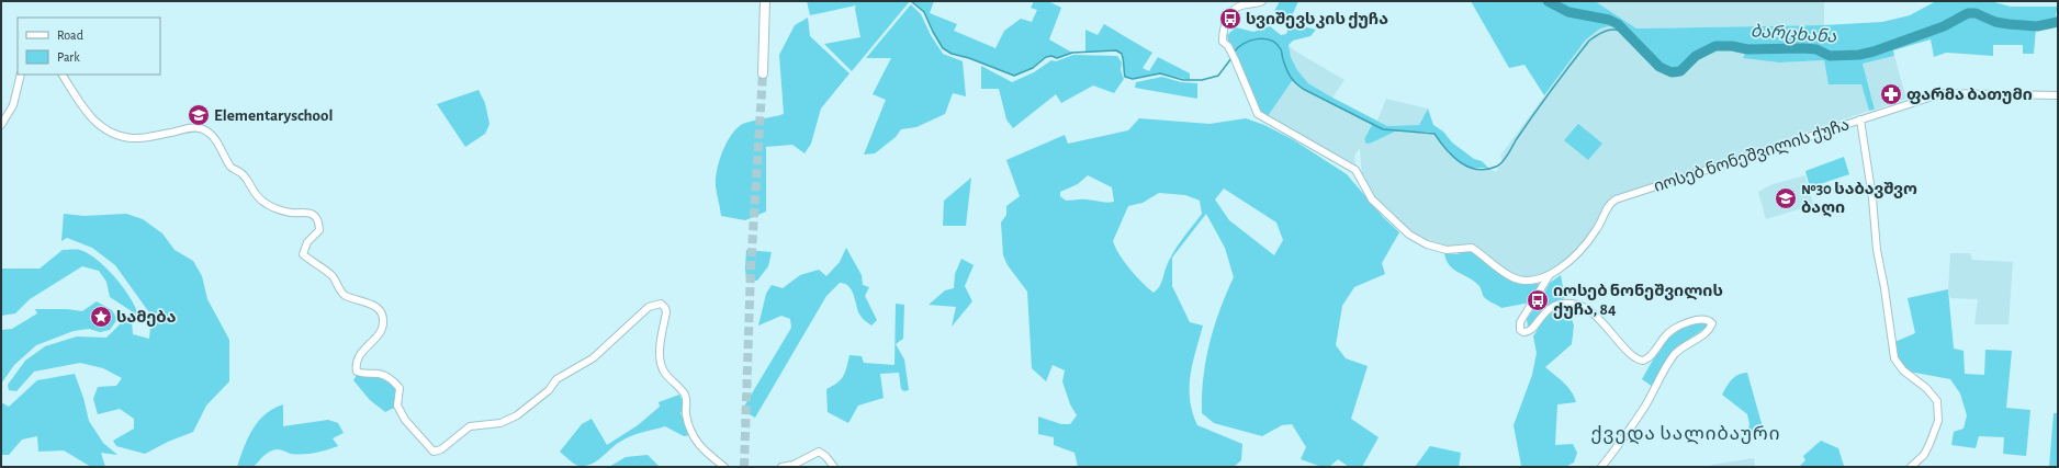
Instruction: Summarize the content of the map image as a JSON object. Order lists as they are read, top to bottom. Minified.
{"streets":{"street":["იოსებ ნონეშვილის ქუჩა"]},"districts":["ქვედა სალიბაური"],"water":["ბარცხანა"],"places":{"bus stop":["სვიშევსკის ქუჩა","იოსებ ნონეშვილის ქუჩა, 84"],"pharmacy":["ფარმა ბათუმი"],"school or university":["Elementaryschool","№30 საბავშვო ბაღი"],"place":["სამება"]},"legend":["Road","Park"]}
